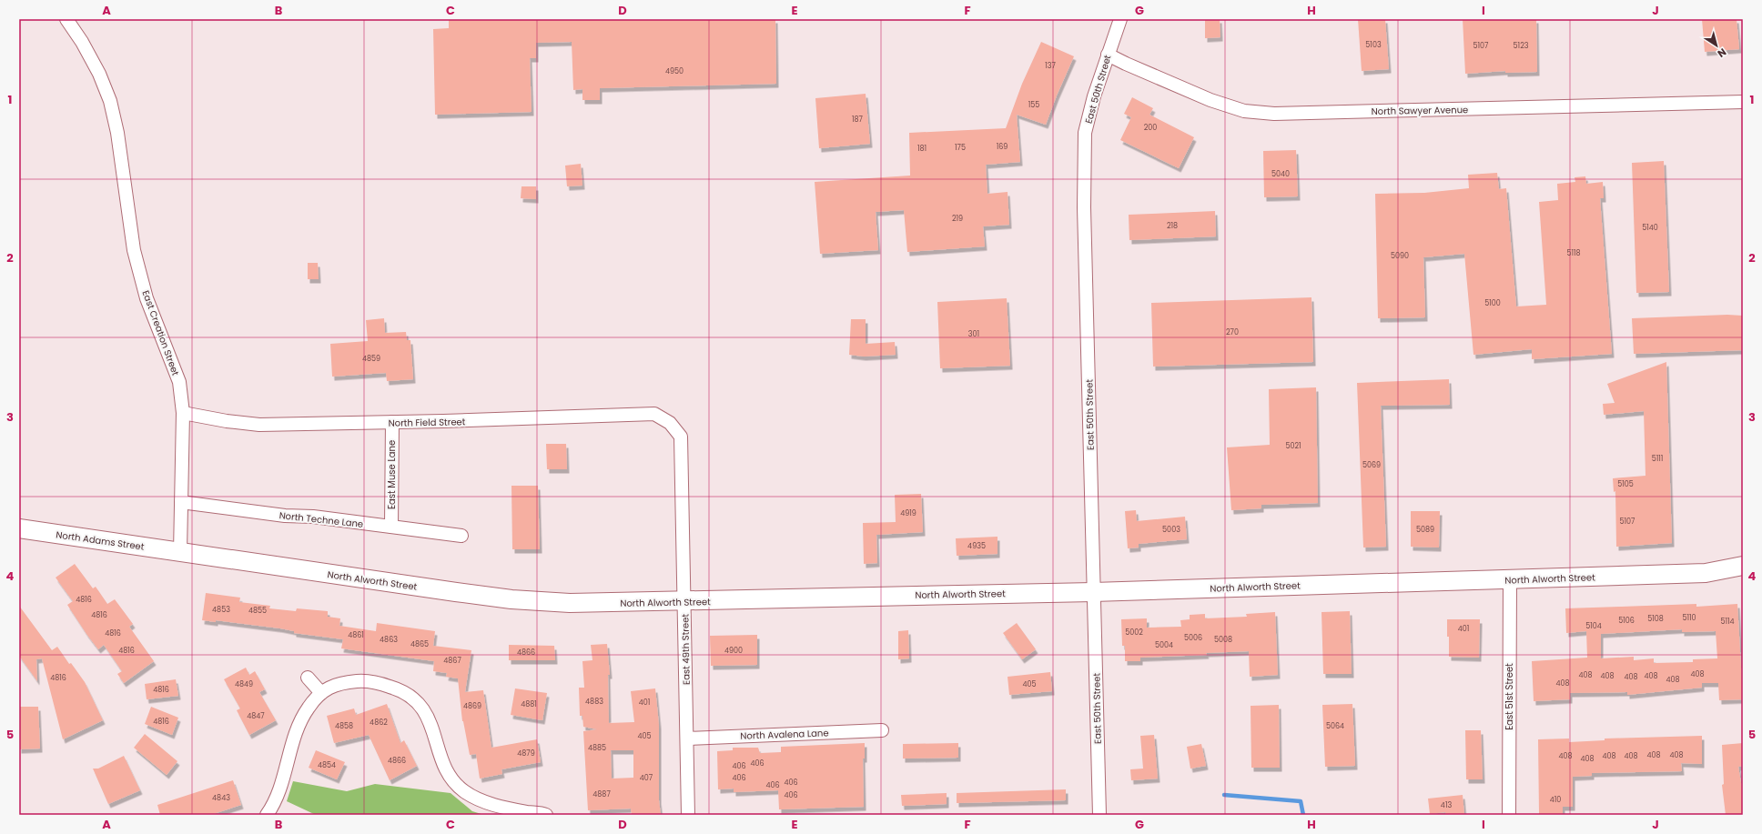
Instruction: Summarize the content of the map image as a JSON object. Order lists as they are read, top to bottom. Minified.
{"streets":{"street":["East 50th Street","North Sawyer Avenue","East Creation Street","North Field Street","East Muse Lane","North Techne Lane","North Adams Street","North Alworth Street","East 49th Street","East 51st Street","North Avalena Lane"]},"crossings":[["East 50th Street","North Sawyer Avenue"],["East 50th Street","North Alworth Street"],["East Creation Street","North Field Street"],["East Creation Street","North Techne Lane"],["East Creation Street","North Adams Street"],["East Creation Street","North Alworth Street"],["North Field Street","East Muse Lane"],["North Field Street","East 49th Street"],["East Muse Lane","North Techne Lane"],["North Adams Street","North Alworth Street"],["North Alworth Street","East 49th Street"],["North Alworth Street","East 51st Street"],["East 49th Street","North Avalena Lane"]],"house_numbers":["5103","5107","5123","137","4950","155","187","200","169","175","181","5040","219","218","5140","5118","5090","5100","270","301","4859","5021","5111","5069","5105","4919","5107","5003","5089","4935","4816","4853","4855","4816","5110","5108","5106","5114","5104","401","5002","4816","4861","5006","4863","5008","4865","5004","4816","4900","4866","4867","408","408","408","408","408","4816","408","408","4849","405","4816","4883","401","4881","4869","4847","4816","4862","4858","5064","405","4885","4879","408","408","408","408","408","408","4866","406","4854","406","407","406","406","406","4887","406","4843","410","413"],"north":"bottom right","grid":{"columns":["A","B","C","D","E","F","G","H","I","J"],"rows":["1","2","3","4","5"]}}
